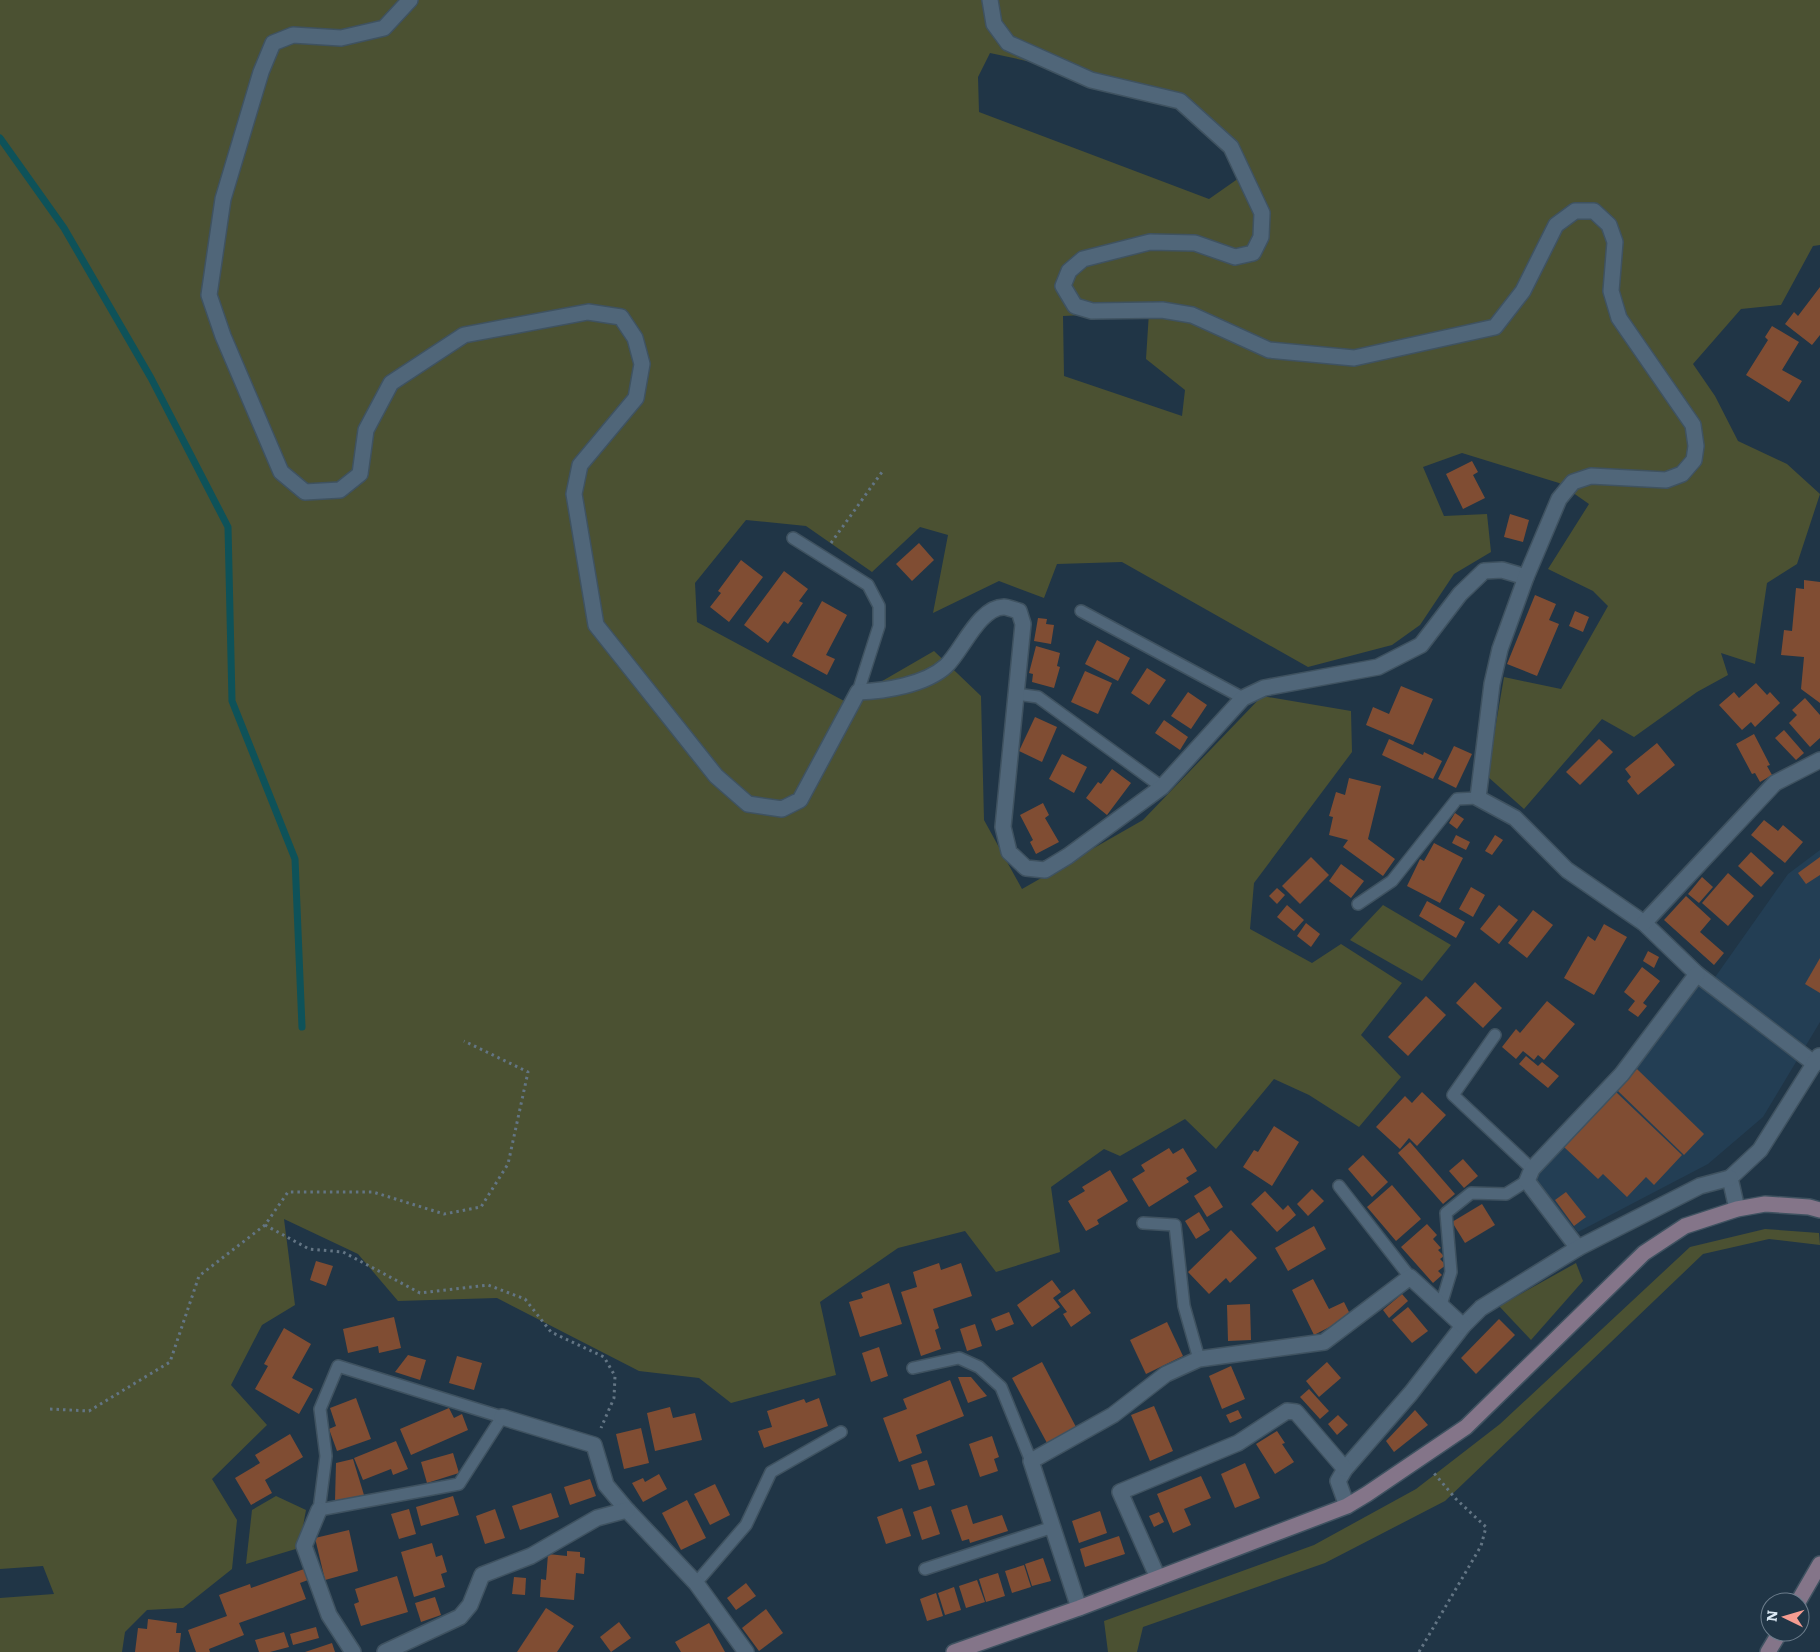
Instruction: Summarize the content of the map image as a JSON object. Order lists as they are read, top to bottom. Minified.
{"north":"left"}
